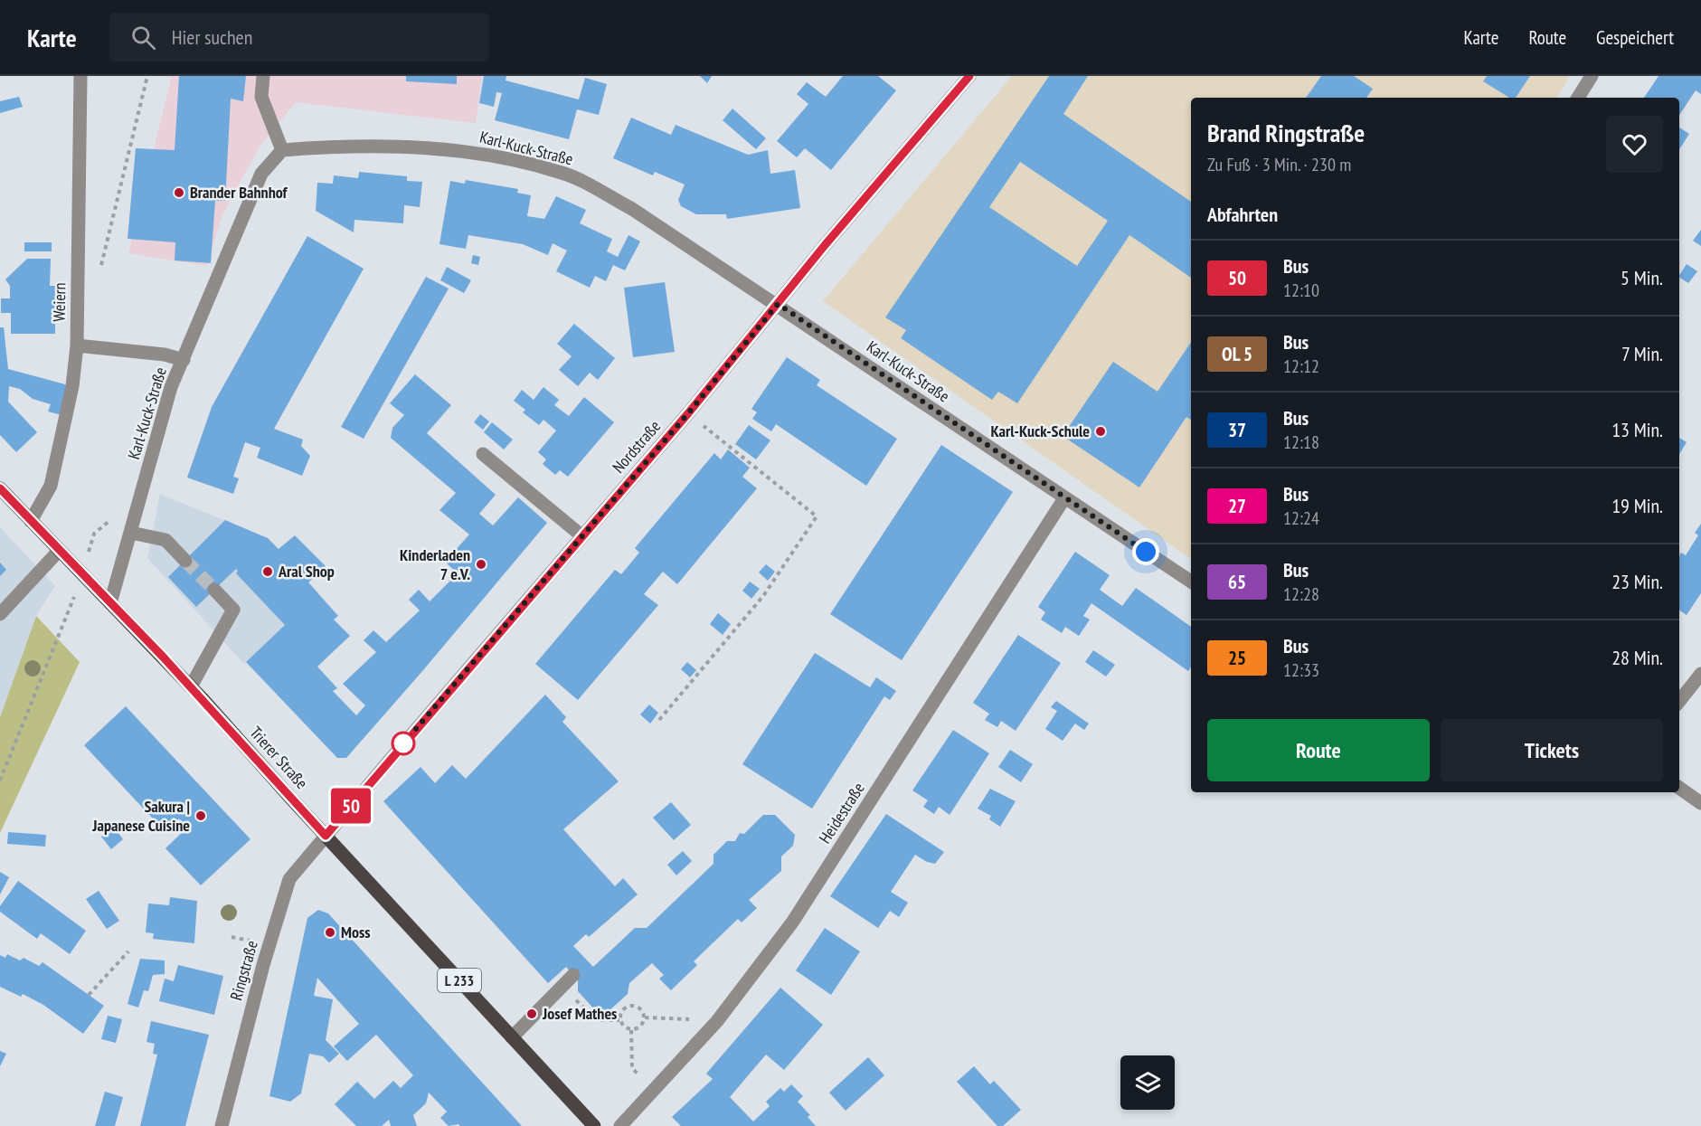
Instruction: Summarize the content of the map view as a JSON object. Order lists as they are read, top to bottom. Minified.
{"streets":{"main road":["Trierer Straße","L 233"],"street":["Karl-Kuck-Straße","Weiern","Nordstraße","Heidestraße","Ringstraße"]},"crossings":[["Karl-Kuck-Straße","Nordstraße"],["Karl-Kuck-Straße","Trierer Straße"],["Karl-Kuck-Straße","Heidestraße"],["Weiern","Trierer Straße"],["Nordstraße","Trierer Straße"],["Nordstraße","Ringstraße"],["Trierer Straße","Ringstraße"]],"places":["Brander Bahnhof","Karl-Kuck-Schule","Kinderladen 7 e.V.","Aral Shop","Sakura | Japanese Cuisine","Moss","Josef Mathes"],"lines":["bus line 50"],"page":{"header":"Karte","search":"Hier suchen","nav":["Karte","Route","Gespeichert"],"on_map":"50","heading":[["Brand Ringstraße","Zu Fuß · 3 Min. · 230 m"],"Abfahrten"],"list":[{"mark":"50","name":"Bus","note":"12:10","value":"5 Min."},{"mark":"OL 5","name":"Bus","note":"12:12","value":"7 Min."},{"mark":"37","name":"Bus","note":"12:18","value":"13 Min."},{"mark":"27","name":"Bus","note":"12:24","value":"19 Min."},{"mark":"65","name":"Bus","note":"12:28","value":"23 Min."},{"mark":"25","name":"Bus","note":"12:33","value":"28 Min."}],"buttons":["Route","Tickets"]}}
